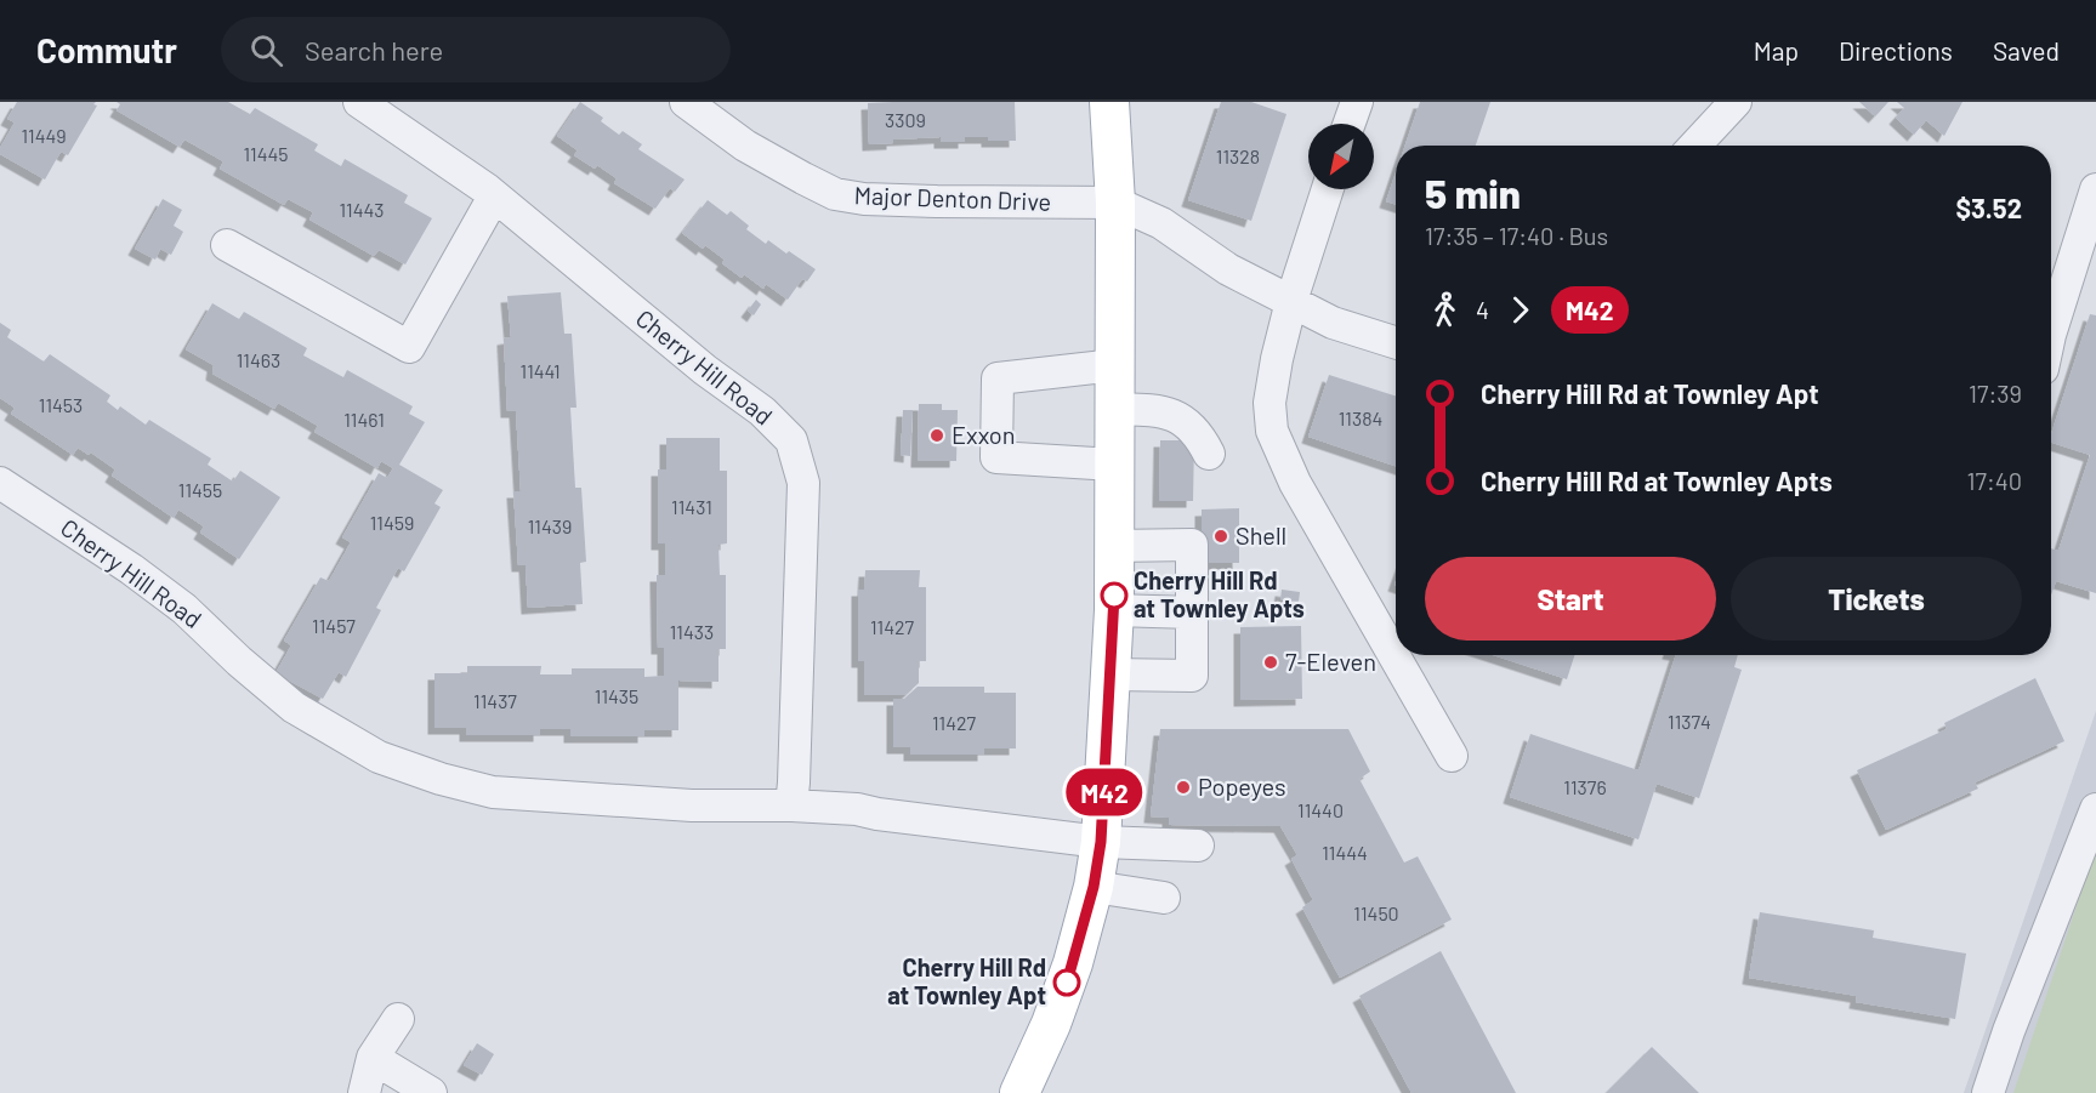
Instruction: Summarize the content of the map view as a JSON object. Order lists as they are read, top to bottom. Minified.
{"streets":{"street":["Major Denton Drive","Cherry Hill Road"]},"places":["Exxon","Shell","Cherry Hill Rd at Townley Apts","7-Eleven","Popeyes","Cherry Hill Rd at Townley Apt"],"lines":["bus line M42"],"house_numbers":["3309","11449","11445","11328","11443","11463","11441","11453","11384","11461","11455","11431","11459","11439","11457","11427","11433","11435","11437","11374","11427","11376","11440","11444","11450"],"north":"bottom left","page":{"header":"Commutr","search":"Search here","nav":["Map","Directions","Saved"],"on_map":"M42","heading":["5 min","17:35 – 17:40 · Bus","$3.52"],"legs":["4","M42"],"list":[{"name":"Cherry Hill Rd at Townley Apt","value":"17:39"},{"name":"Cherry Hill Rd at Townley Apts","value":"17:40"}],"buttons":["Start","Tickets"]}}
